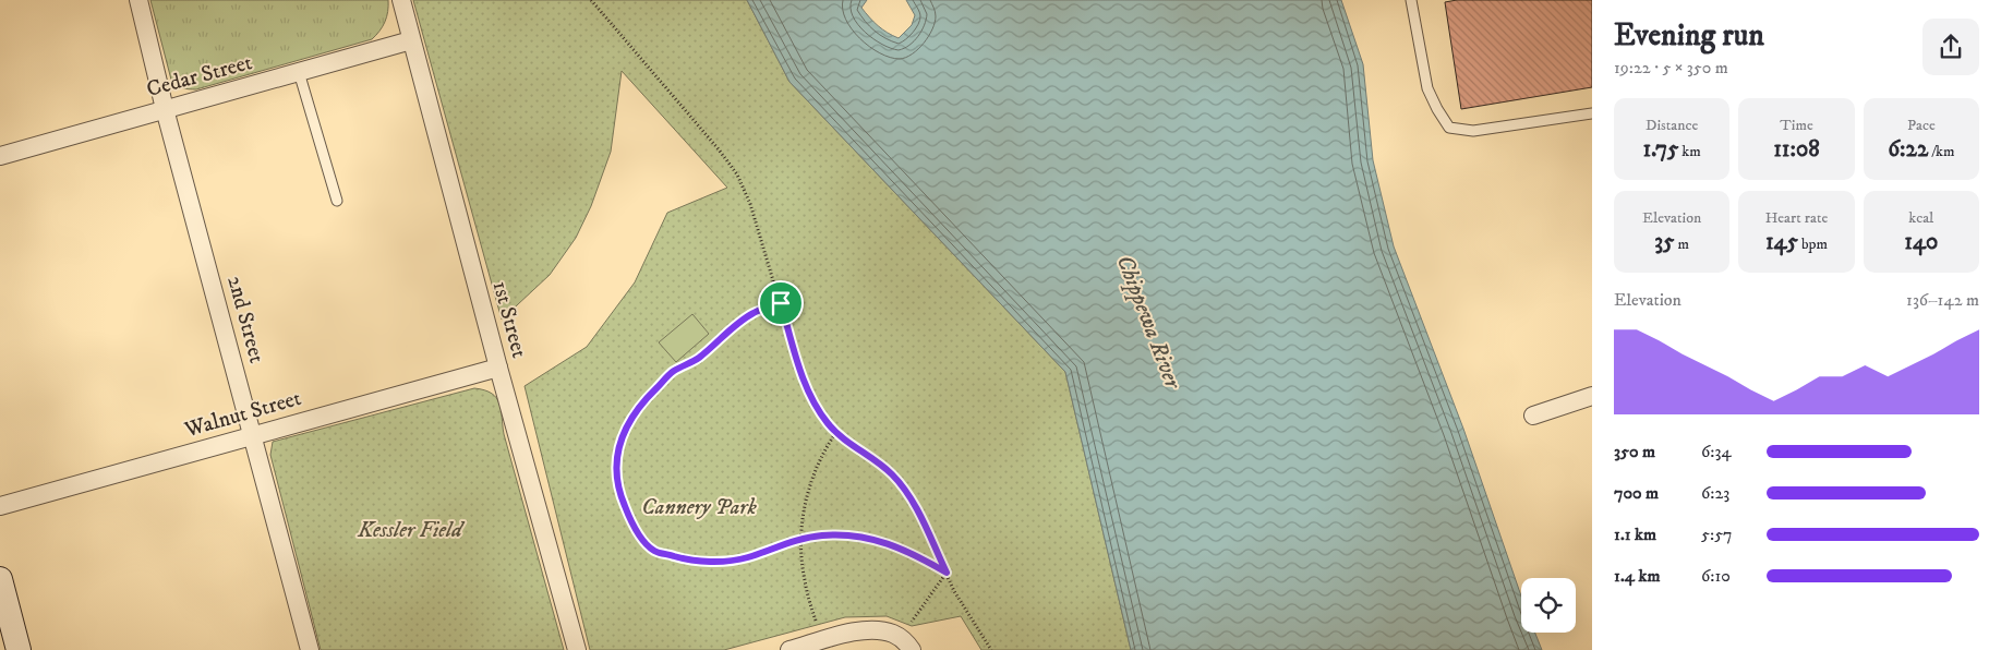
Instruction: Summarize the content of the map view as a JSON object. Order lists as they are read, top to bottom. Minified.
{"streets":{"street":["Cedar Street","2nd Street","1st Street","Walnut Street"]},"crossings":[["Cedar Street","2nd Street"],["Cedar Street","1st Street"],["2nd Street","Walnut Street"],["1st Street","Walnut Street"]],"water":["Chippewa River"],"parks":["Cannery Park","Kessler Field"],"page":{"heading":["Evening run","19:22 · 5 × 350 m"],"stats":[["Distance","1.75 km"],["Time","11:08"],["Pace","6:22 /km"],["Elevation","35 m"],["Heart rate","145 bpm"],["kcal","140"]],"chart":["Elevation","136–142 m"],"list":[{"name":"350 m","note":"6:34"},{"name":"700 m","note":"6:23"},{"name":"1.1 km","note":"5:57"},{"name":"1.4 km","note":"6:10"}]}}
